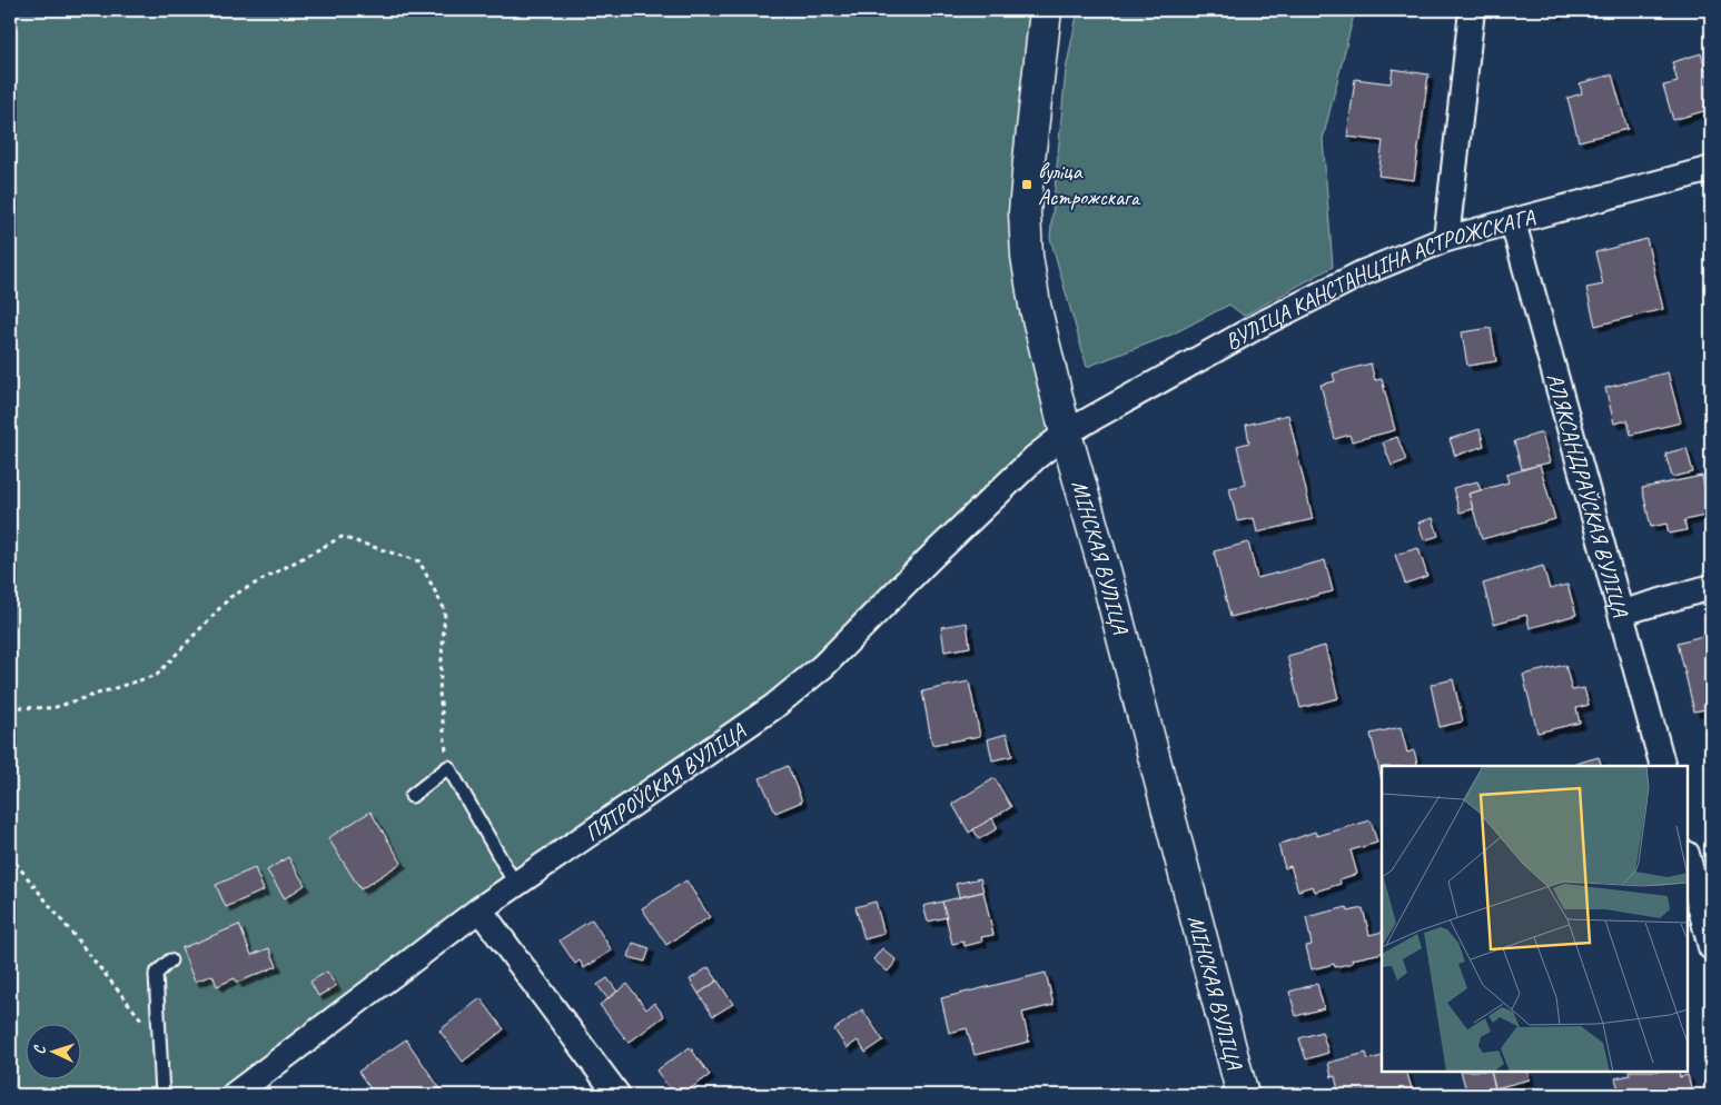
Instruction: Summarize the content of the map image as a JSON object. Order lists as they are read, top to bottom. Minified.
{"streets":{"main road":["МІНСКАЯ ВУЛІЦА"],"street":["ВУЛІЦА КАНСТАНЦІНА АСТРОЖСКАГА","АЛЯКСАНДРАЎСКАЯ ВУЛІЦА","ПЯТРОЎСКАЯ ВУЛІЦА"]},"crossings":[["ВУЛІЦА КАНСТАНЦІНА АСТРОЖСКАГА","АЛЯКСАНДРАЎСКАЯ ВУЛІЦА"],["ВУЛІЦА КАНСТАНЦІНА АСТРОЖСКАГА","МІНСКАЯ ВУЛІЦА"],["ВУЛІЦА КАНСТАНЦІНА АСТРОЖСКАГА","ПЯТРОЎСКАЯ ВУЛІЦА"],["МІНСКАЯ ВУЛІЦА","ПЯТРОЎСКАЯ ВУЛІЦА"]],"places":{"transit":["вуліца Астрожскага"]},"north":"left"}
